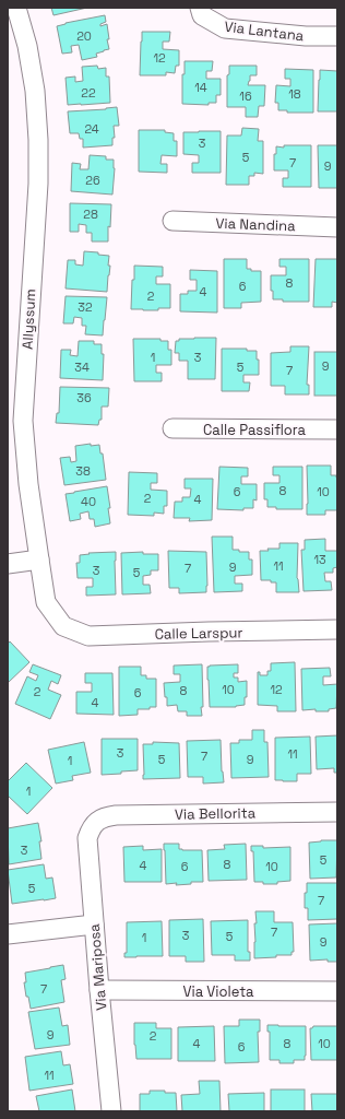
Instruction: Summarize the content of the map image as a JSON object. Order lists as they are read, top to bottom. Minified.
{"streets":{"street":["Via Lantana","Via Nandina","Allyssum","Calle Passiflora","Calle Larspur","Via Bellorita","Via Mariposa","Via Violeta"]},"crossings":[["Allyssum","Calle Larspur"],["Via Bellorita","Via Mariposa"],["Via Mariposa","Via Violeta"]],"house_numbers":["20","12","14","22","18","16","24","3","5","7","9","26","28","8","6","4","2","32","1","3","9","34","5","7","36","38","8","6","10","2","4","40","13","11","9","7","3","5","10","12","8","2","6","4","3","11","7","5","9","1","1","3","5","8","4","6","10","5","7","7","3","5","1","9","7","9","2","4","8","10","6","11"]}
